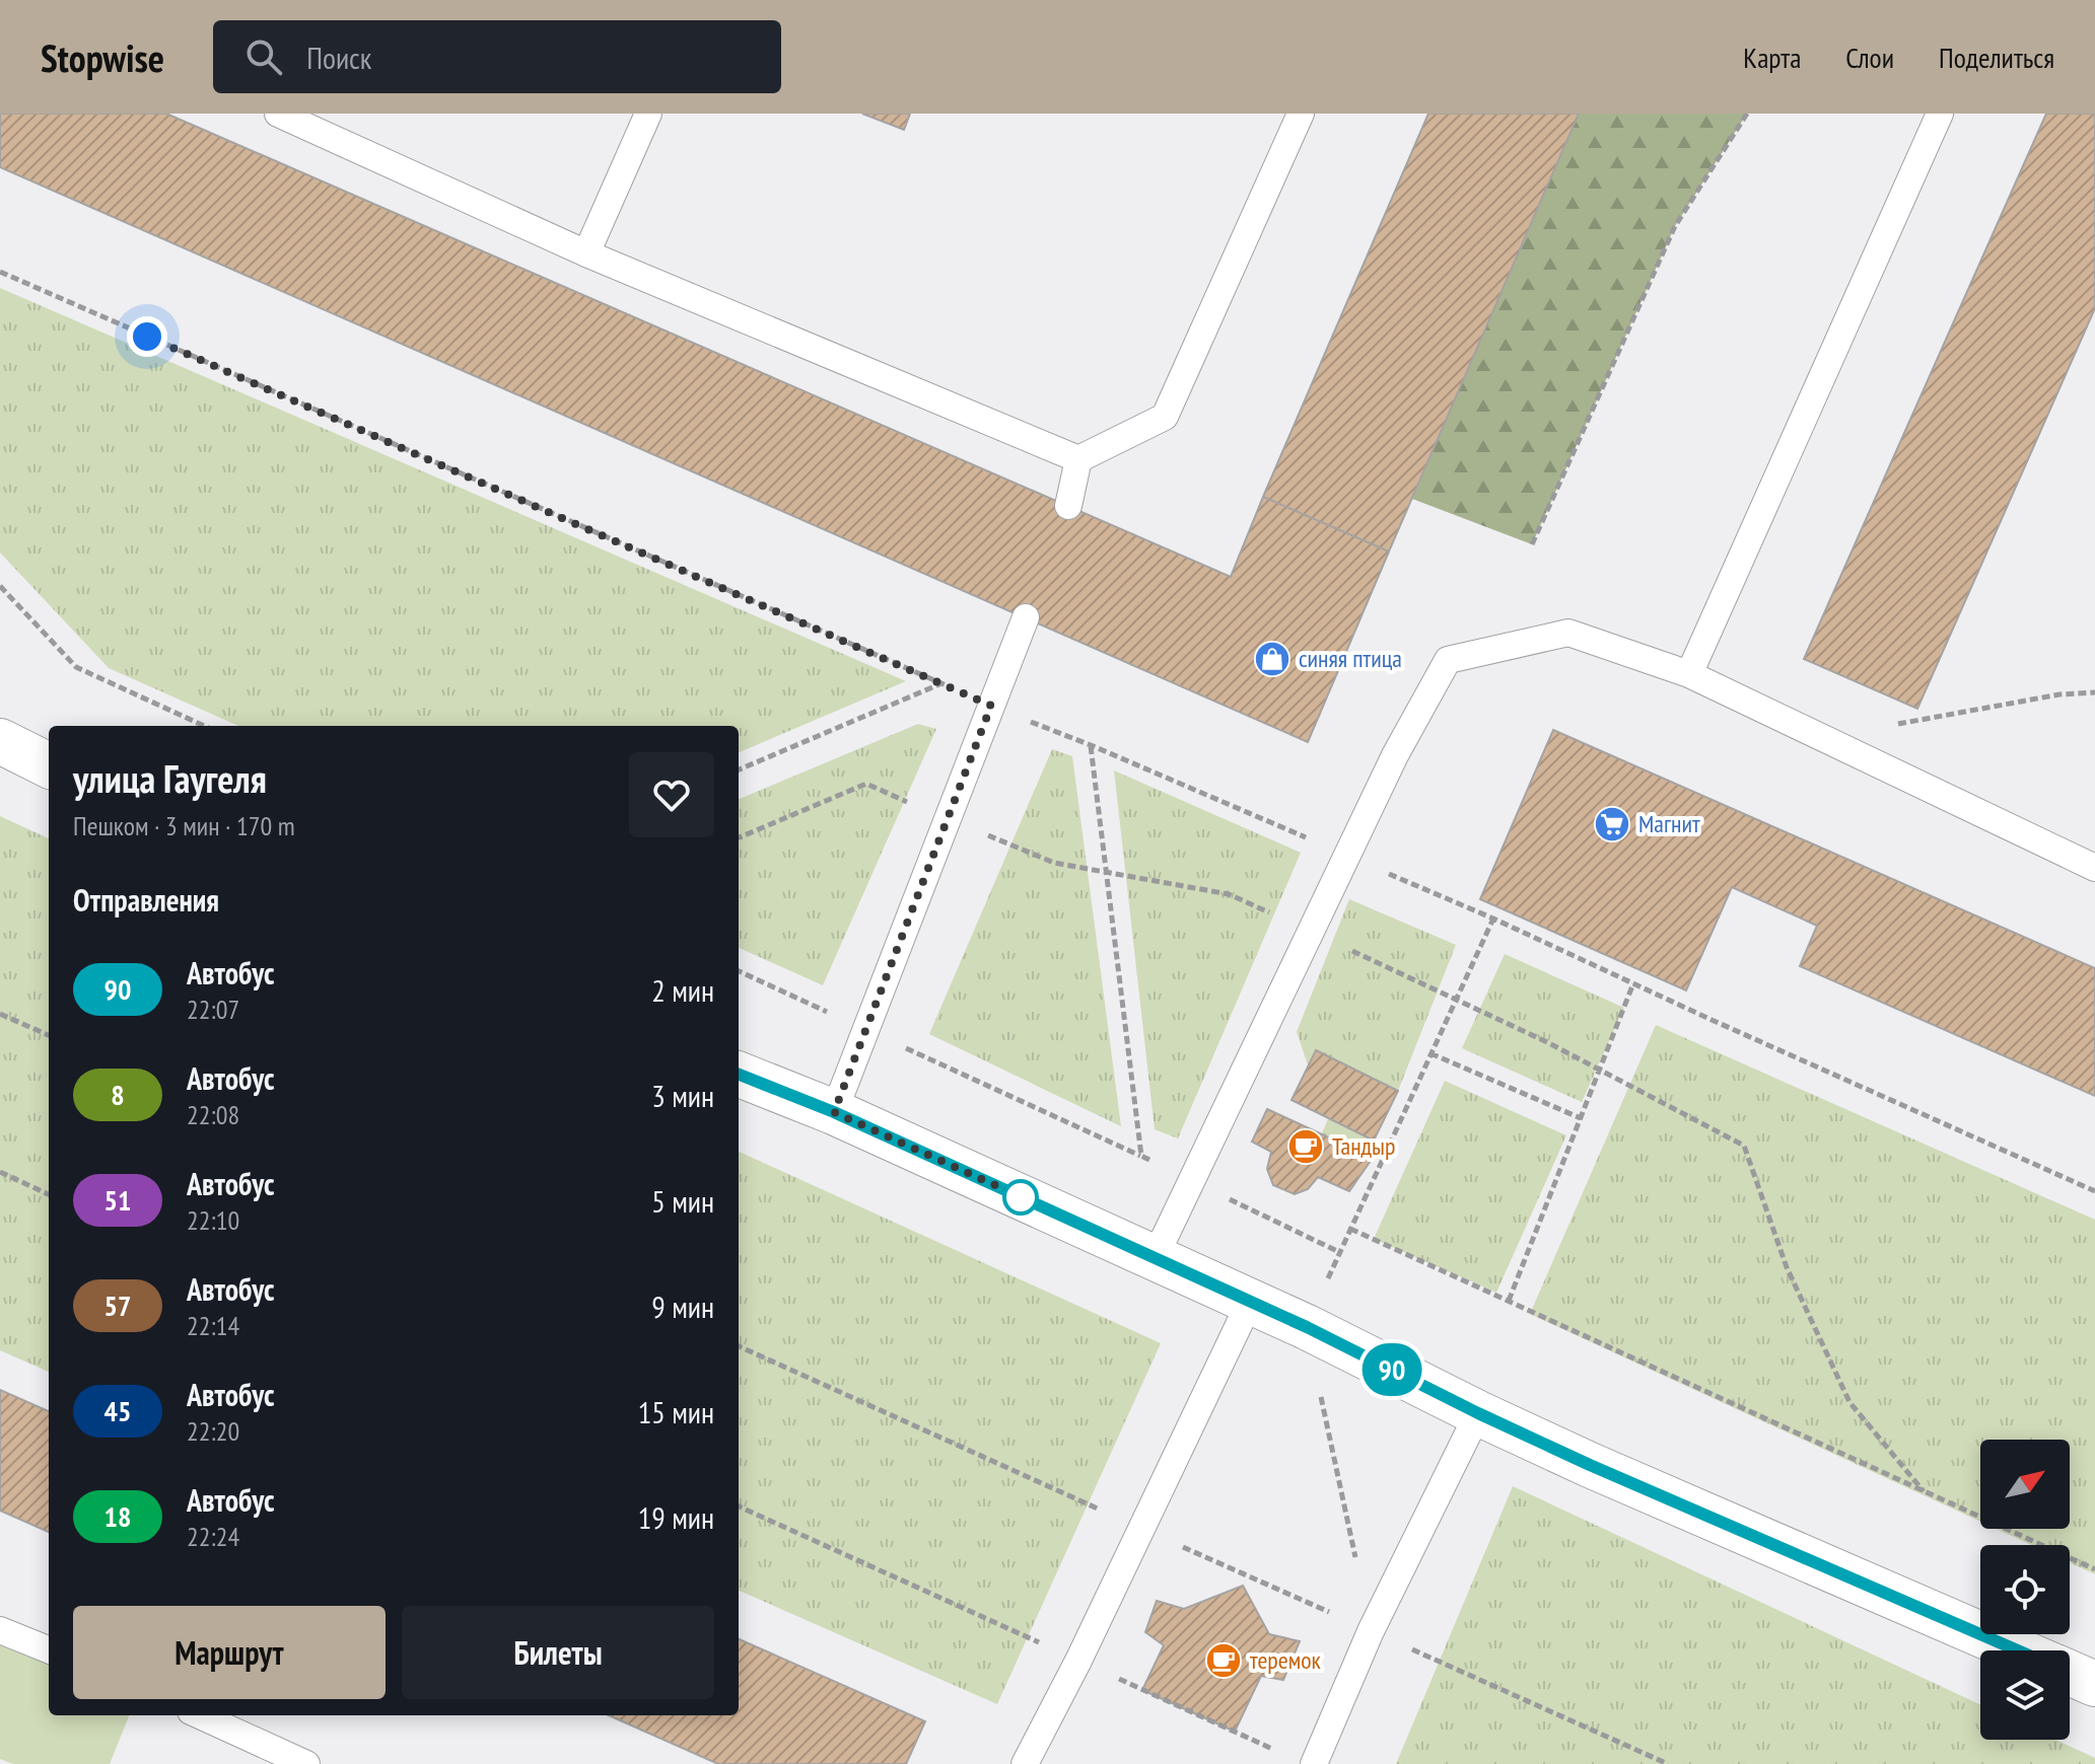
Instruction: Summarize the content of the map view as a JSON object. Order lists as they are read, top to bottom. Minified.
{"places":{"shop":["синяя птица"],"supermarket":["Магнит"],"cafe":["Тандыр","теремок"]},"lines":["bus line 90"],"north":"top right","page":{"header":"Stopwise","search":"Поиск","nav":["Карта","Слои","Поделиться"],"on_map":"90","heading":[["улица Гаугеля","Пешком · 3 мин · 170 m"],"Отправления"],"list":[{"mark":"90","name":"Автобус","note":"22:07","value":"2 мин"},{"mark":"8","name":"Автобус","note":"22:08","value":"3 мин"},{"mark":"51","name":"Автобус","note":"22:10","value":"5 мин"},{"mark":"57","name":"Автобус","note":"22:14","value":"9 мин"},{"mark":"45","name":"Автобус","note":"22:20","value":"15 мин"},{"mark":"18","name":"Автобус","note":"22:24","value":"19 мин"}],"buttons":["Маршрут","Билеты"]}}
